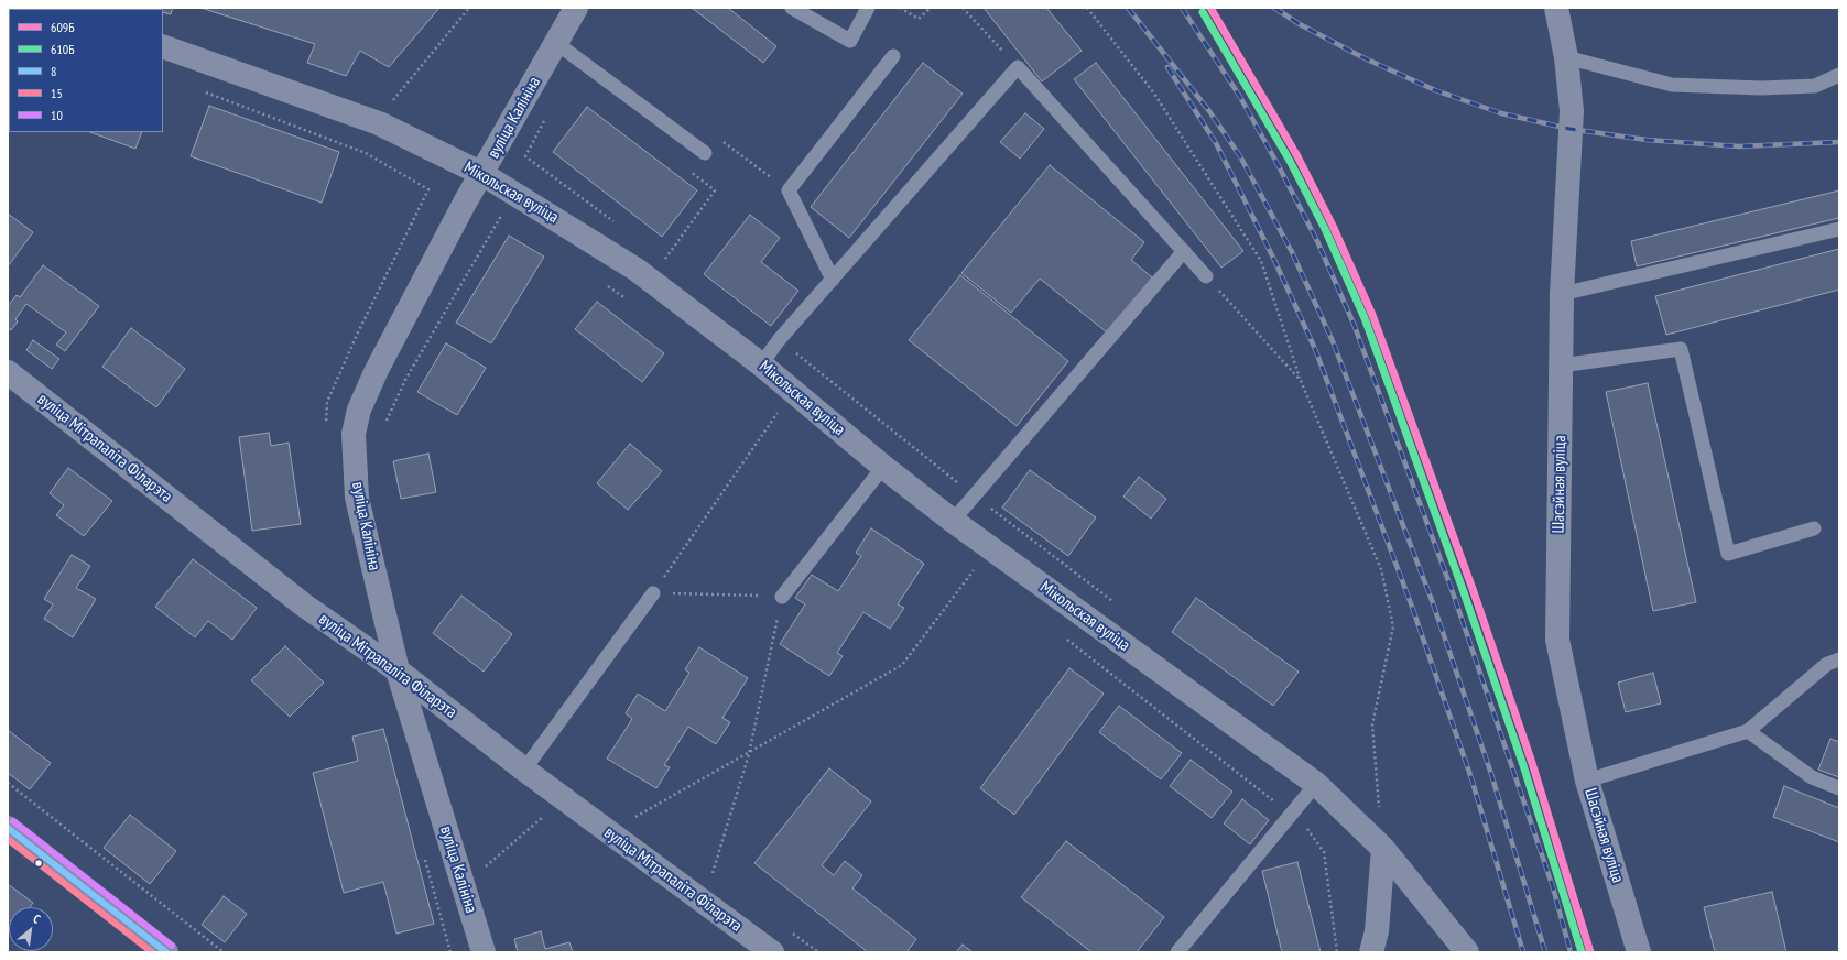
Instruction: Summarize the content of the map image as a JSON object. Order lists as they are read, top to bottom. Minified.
{"streets":{"street":["вуліца Калініна","Мікольская вуліца","вуліца Мітрапаліта Філарэта","Шасэйная вуліца"]},"crossings":[["вуліца Калініна","Мікольская вуліца"],["вуліца Калініна","вуліца Мітрапаліта Філарэта"]],"lines":["transit line 609Б","transit line 610Б","transit line 10","transit line 8","transit line 15"],"legend":["609Б","610Б","8","15","10"],"north":"top right"}
